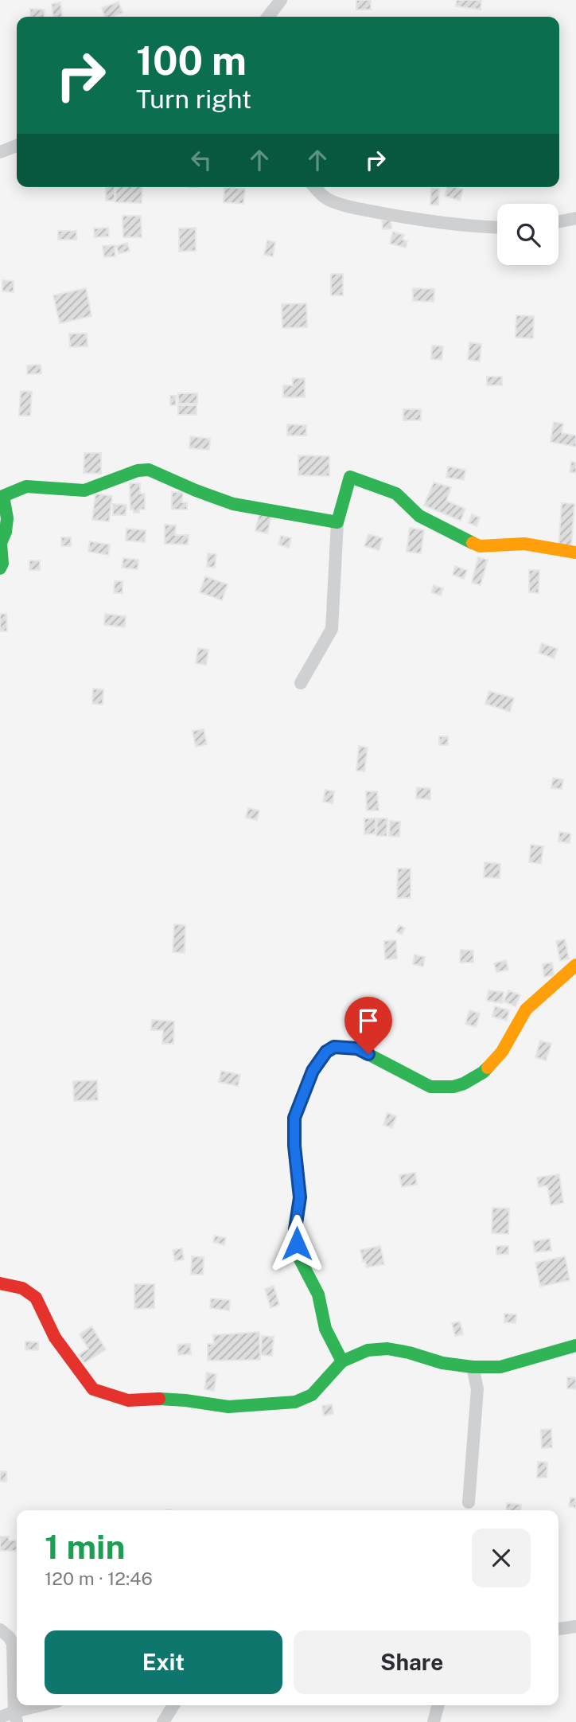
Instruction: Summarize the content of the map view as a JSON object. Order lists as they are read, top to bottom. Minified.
{"page":{"turn":["100 m","Turn right"],"heading":["1 min","120 m · 12:46"],"buttons":["Exit","Share"]}}
